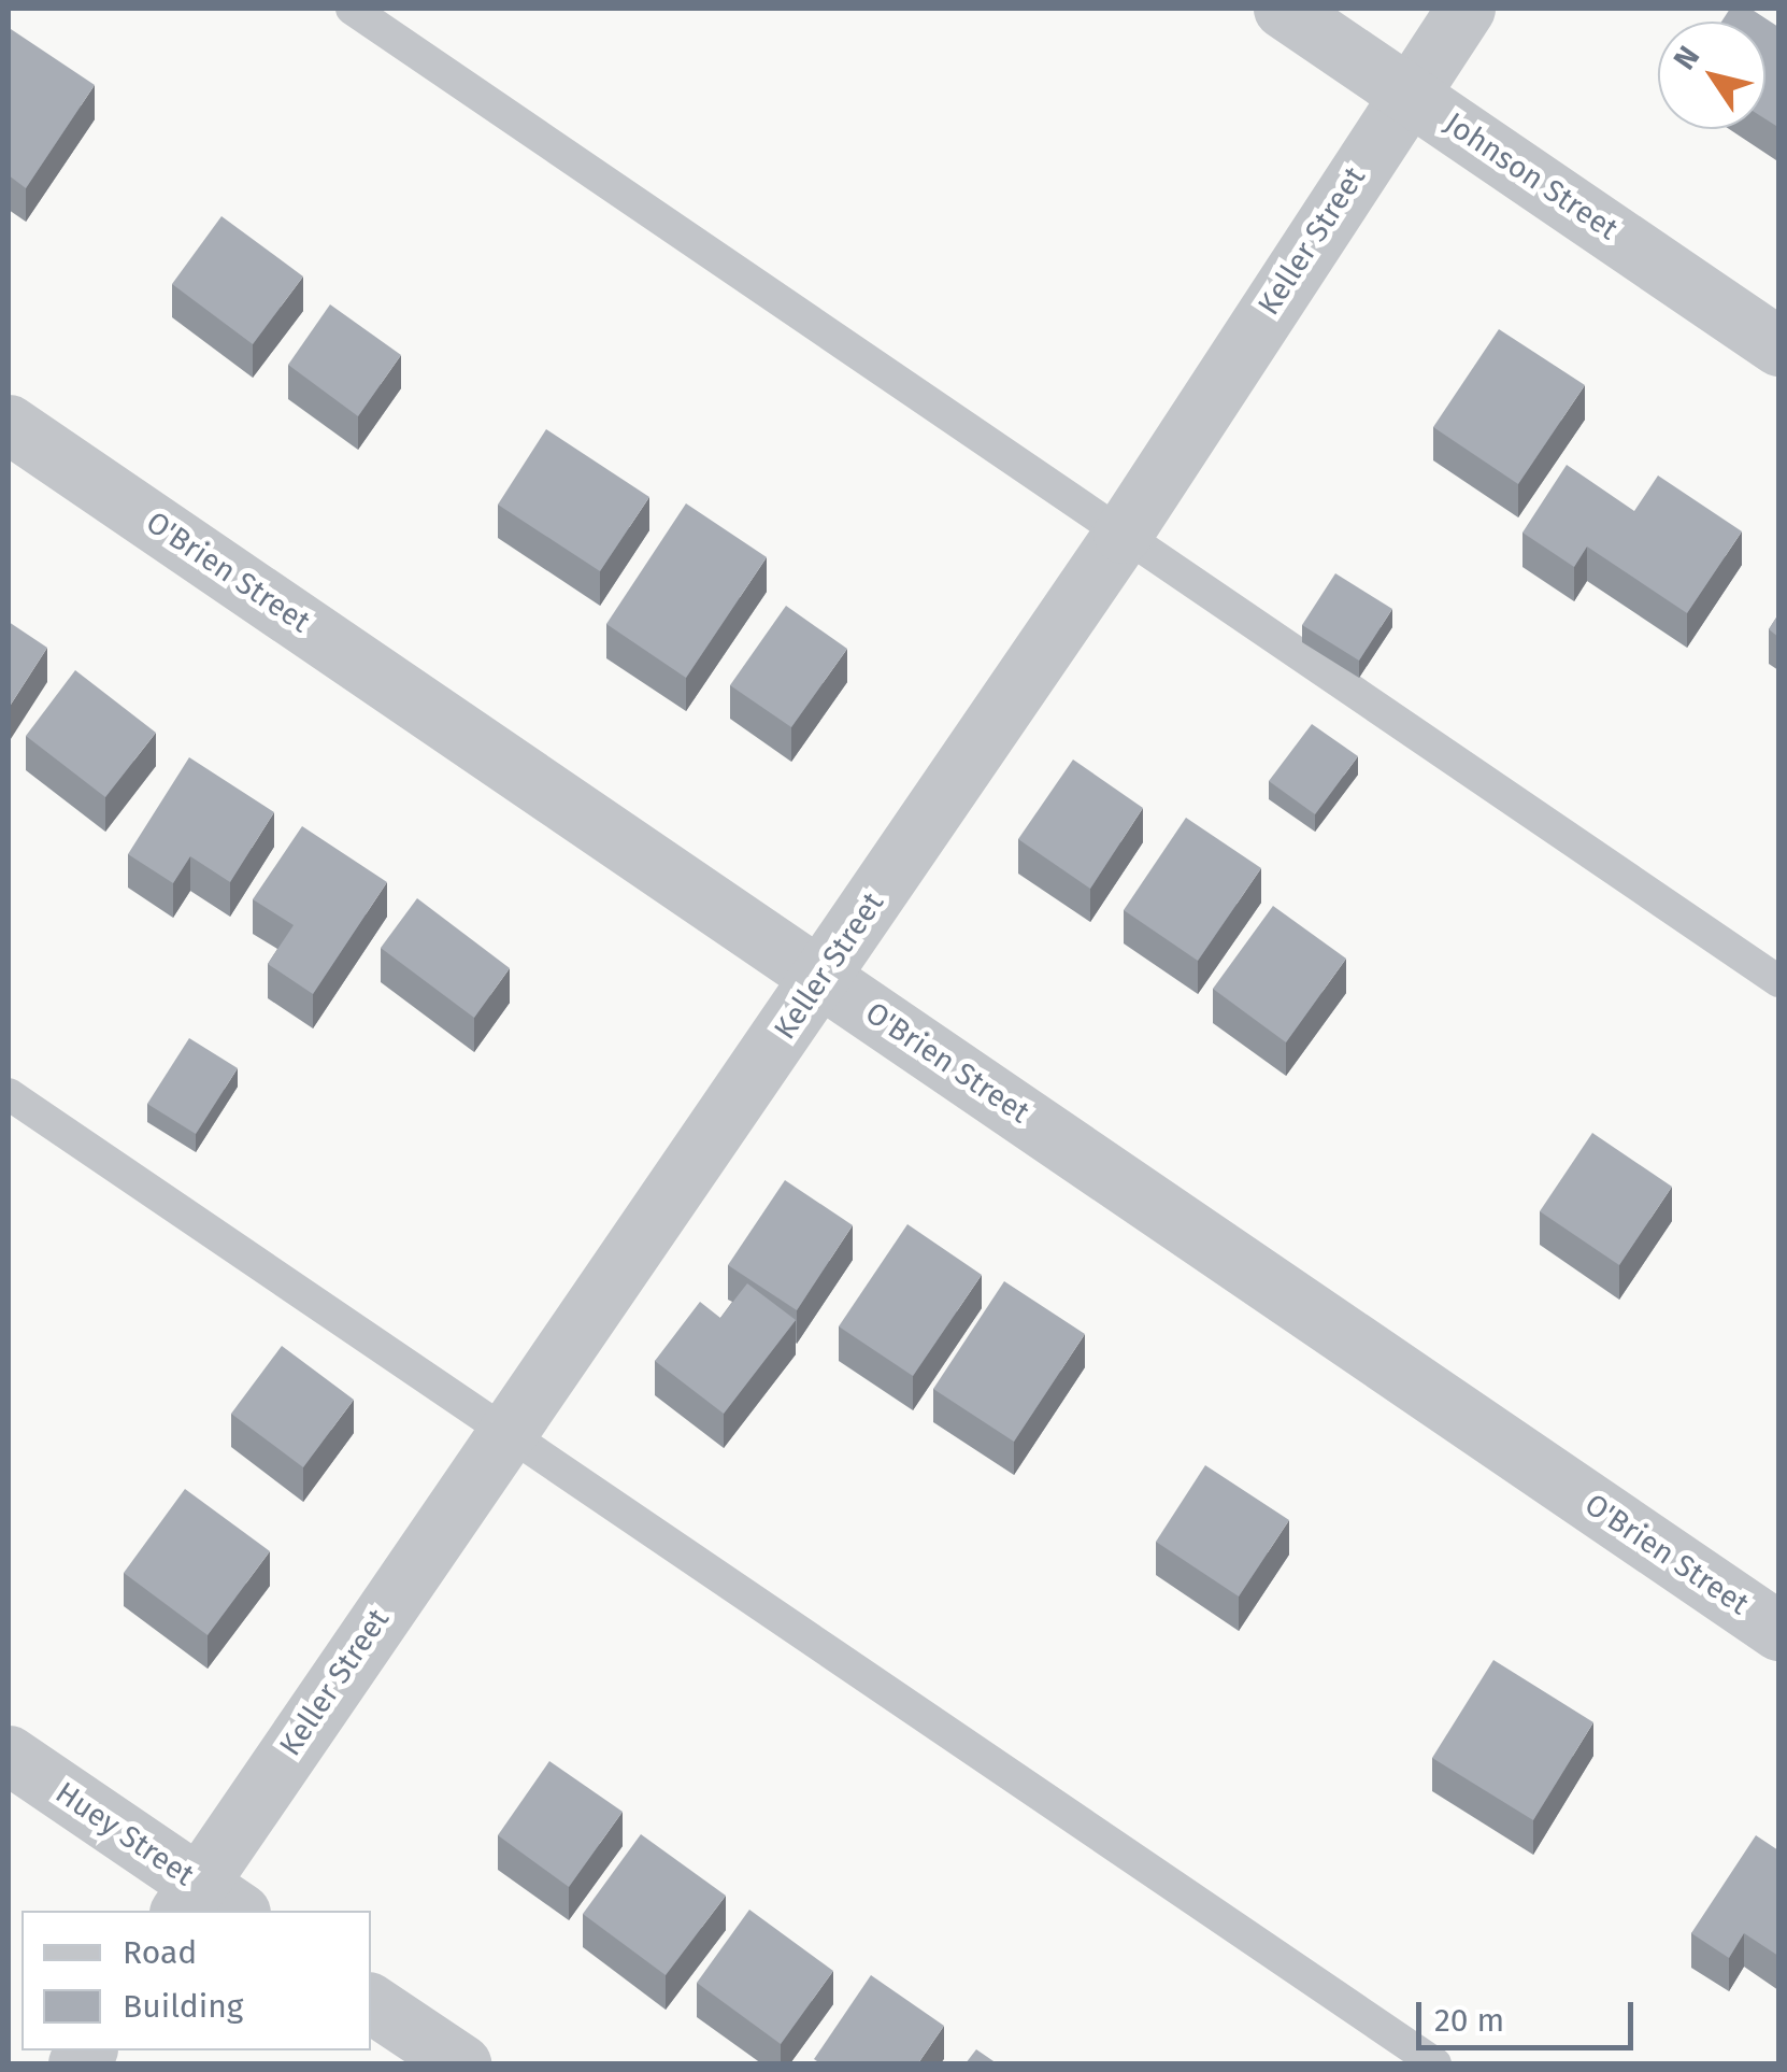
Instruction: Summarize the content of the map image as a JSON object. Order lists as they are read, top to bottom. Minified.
{"streets":{"street":["Johnson Street","Keller Street","O'Brien Street","Huey Street"]},"crossings":[["Johnson Street","Keller Street"],["Keller Street","O'Brien Street"],["Keller Street","Huey Street"]],"legend":["Road","Building"],"scale_bar":"20 m","north":"top left"}
